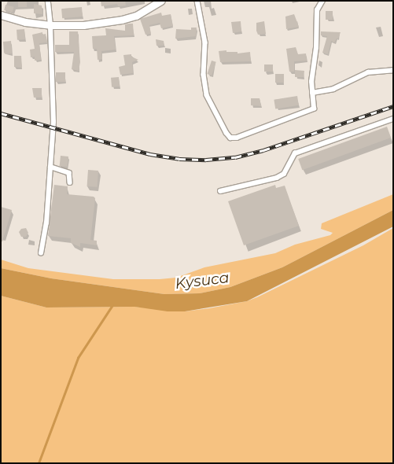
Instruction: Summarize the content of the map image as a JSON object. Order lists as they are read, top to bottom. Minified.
{"water":["Kysuca"]}
